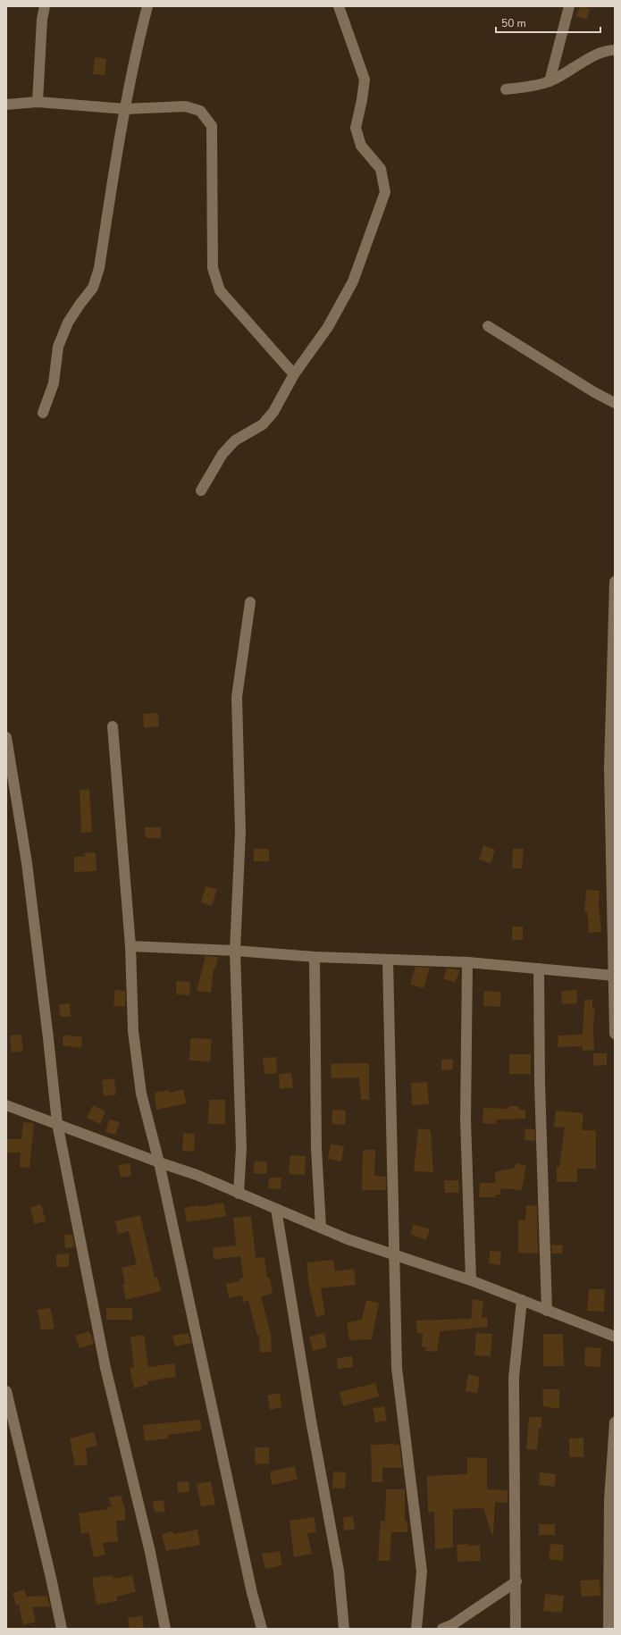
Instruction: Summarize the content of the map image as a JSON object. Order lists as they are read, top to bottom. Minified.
{"scale_bar":"50 m"}
